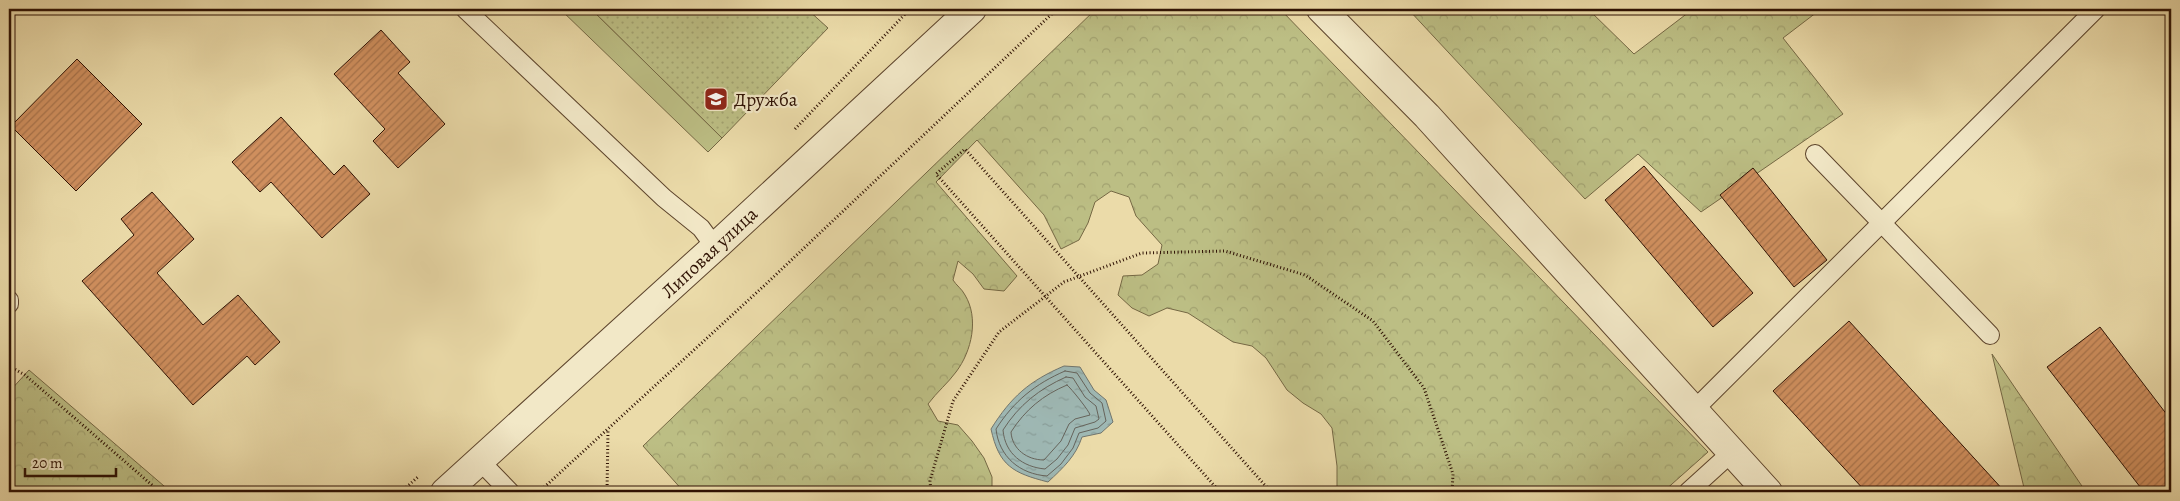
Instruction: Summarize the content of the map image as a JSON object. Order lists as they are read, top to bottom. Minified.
{"streets":{"street":["Липовая улица"]},"places":{"school or university":["Дружба"]},"scale_bar":"20 m"}
